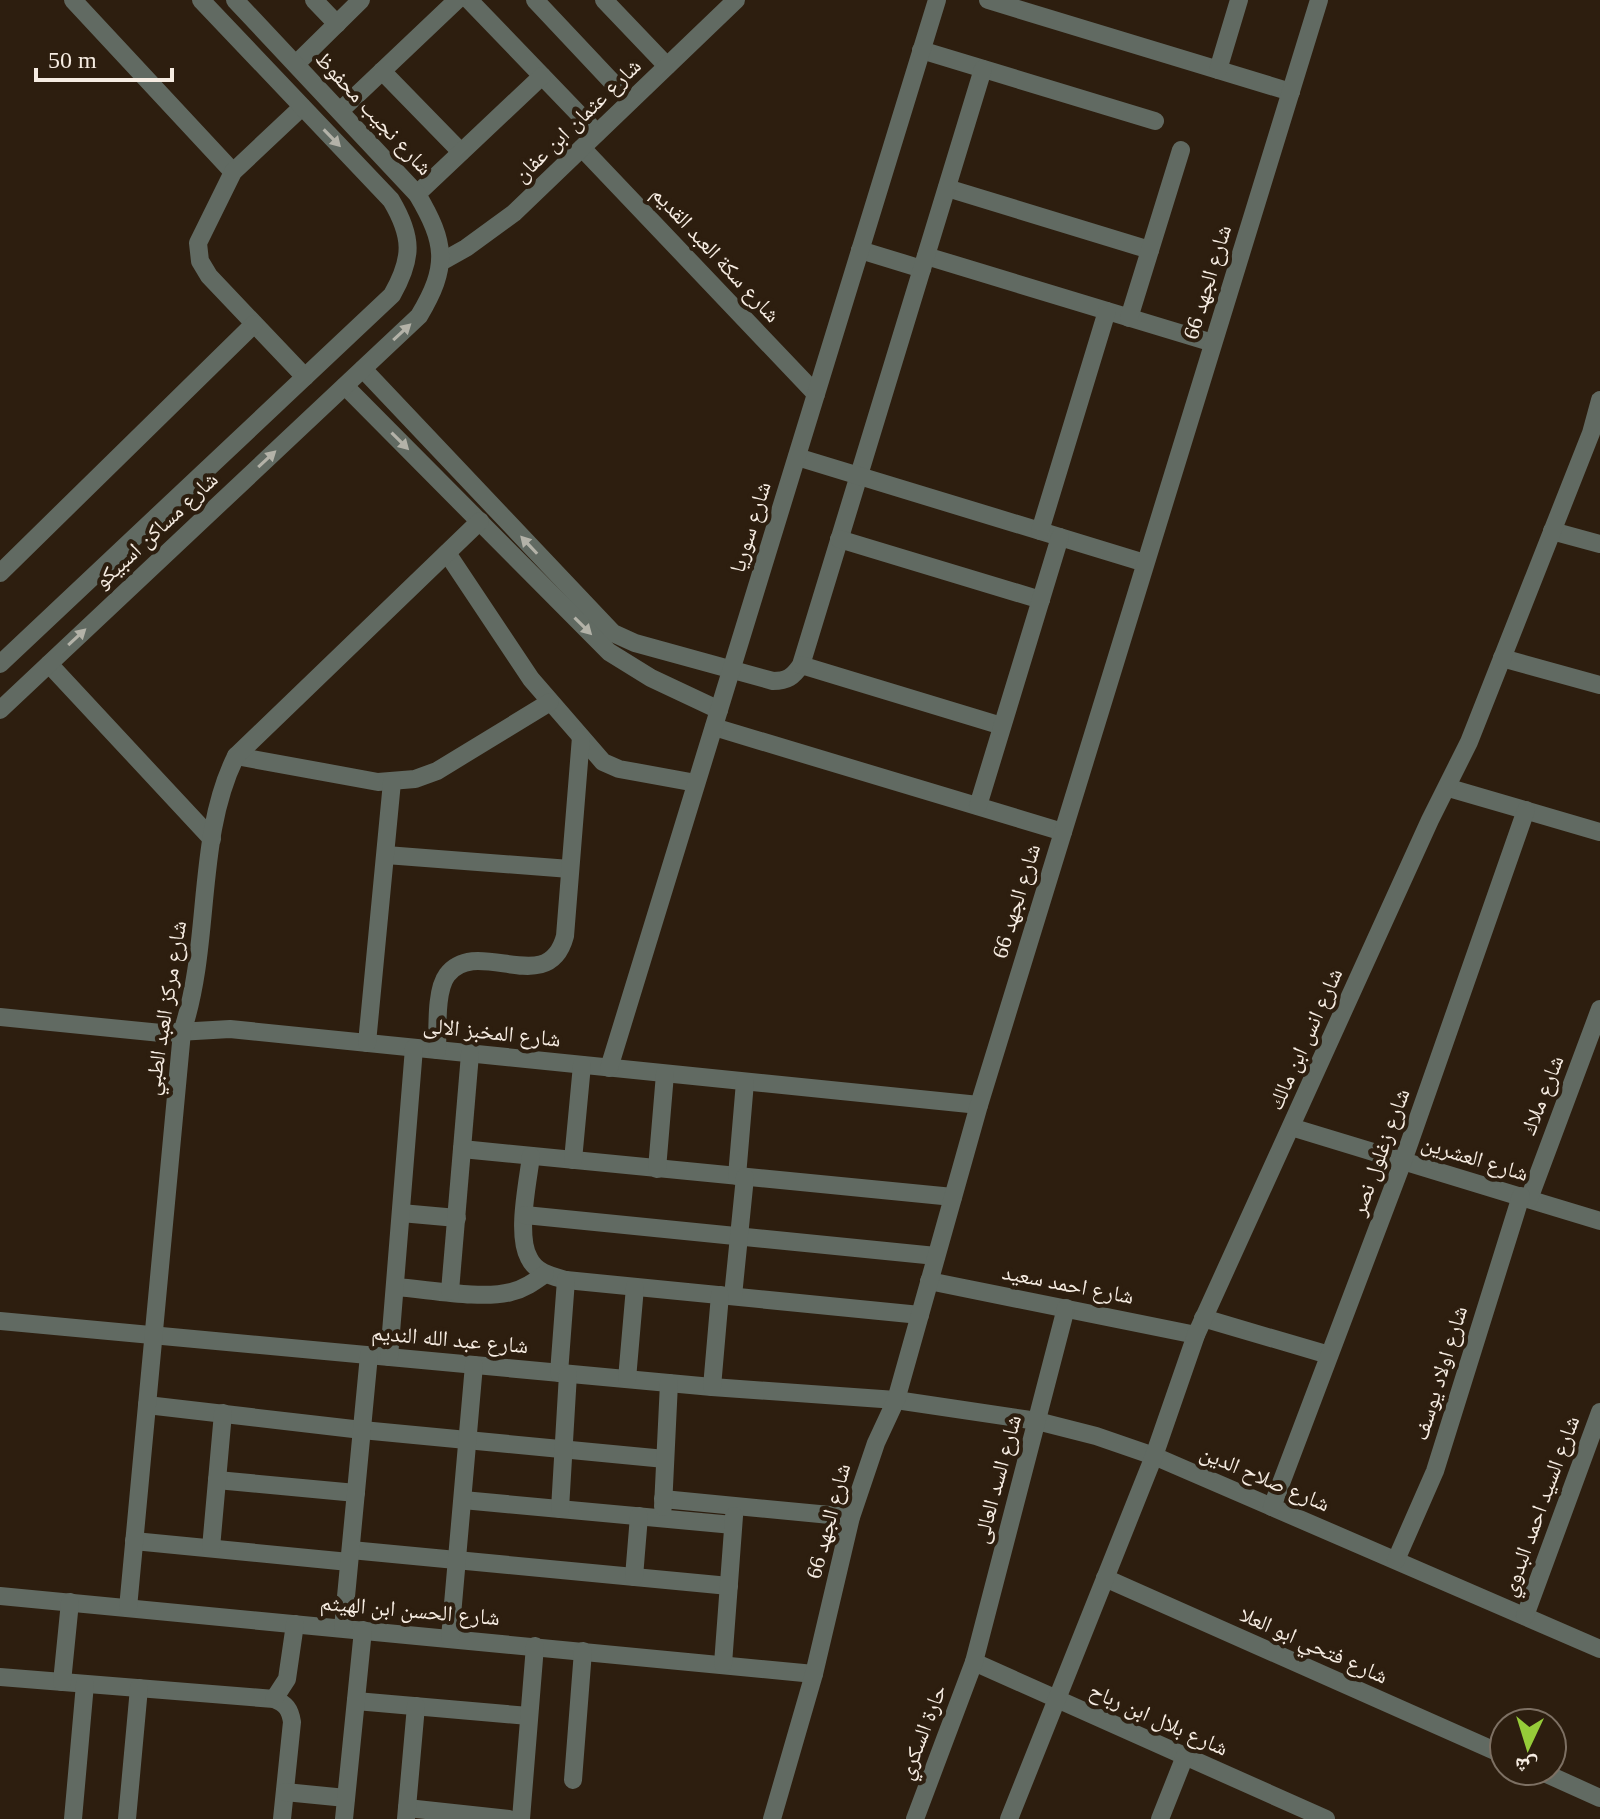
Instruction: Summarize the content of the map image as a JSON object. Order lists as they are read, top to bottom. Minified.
{"streets":{"street":["شارع نجيب محفوظ","شارع عثمان ابن عفان","شارع سكة العبد القديم","شارع الجهد 66","شارع سوريا","شارع مساكن اسبيكو","شارع مركز العبد الطبي","شارع المخبز الالى","شارع انس ابن مالك","شارع ملاك","شارع زغلول نصر","شارع العشرين","شارع احمد سعيد","شارع عبد الله النديم","شارع اولاد يوسف","شارع صلاح الدين","شارع السد العالى","شارع السيد احمد البدوي","شارع الحسن ابن الهيثم","شارع فتحي ابو العلا","شارع بلال ابن رباح","حارة السكري"]},"crossings":[["شارع نجيب محفوظ","شارع عثمان ابن عفان"],["شارع نجيب محفوظ","شارع مساكن اسبيكو"],["شارع عثمان ابن عفان","شارع سكة العبد القديم"],["شارع سكة العبد القديم","شارع سوريا"],["شارع الجهد 66","شارع المخبز الالى"],["شارع الجهد 66","شارع احمد سعيد"],["شارع الجهد 66","شارع عبد الله النديم"],["شارع الجهد 66","شارع صلاح الدين"],["شارع الجهد 66","شارع الحسن ابن الهيثم"],["شارع سوريا","شارع المخبز الالى"],["شارع مركز العبد الطبي","شارع المخبز الالى"],["شارع مركز العبد الطبي","شارع عبد الله النديم"],["شارع مركز العبد الطبي","شارع الحسن ابن الهيثم"],["شارع انس ابن مالك","شارع العشرين"],["شارع انس ابن مالك","شارع احمد سعيد"],["شارع انس ابن مالك","شارع صلاح الدين"],["شارع انس ابن مالك","شارع فتحي ابو العلا"],["شارع انس ابن مالك","شارع بلال ابن رباح"],["شارع ملاك","شارع العشرين"],["شارع ملاك","شارع اولاد يوسف"],["شارع زغلول نصر","شارع العشرين"],["شارع زغلول نصر","شارع احمد سعيد"],["شارع زغلول نصر","شارع صلاح الدين"],["شارع العشرين","شارع اولاد يوسف"],["شارع احمد سعيد","شارع السد العالى"],["شارع عبد الله النديم","شارع صلاح الدين"],["شارع اولاد يوسف","شارع صلاح الدين"],["شارع صلاح الدين","شارع السد العالى"],["شارع صلاح الدين","شارع السيد احمد البدوي"],["شارع السد العالى","شارع بلال ابن رباح"],["شارع السد العالى","حارة السكري"],["شارع بلال ابن رباح","حارة السكري"]],"scale_bar":"50 m","north":"bottom"}
